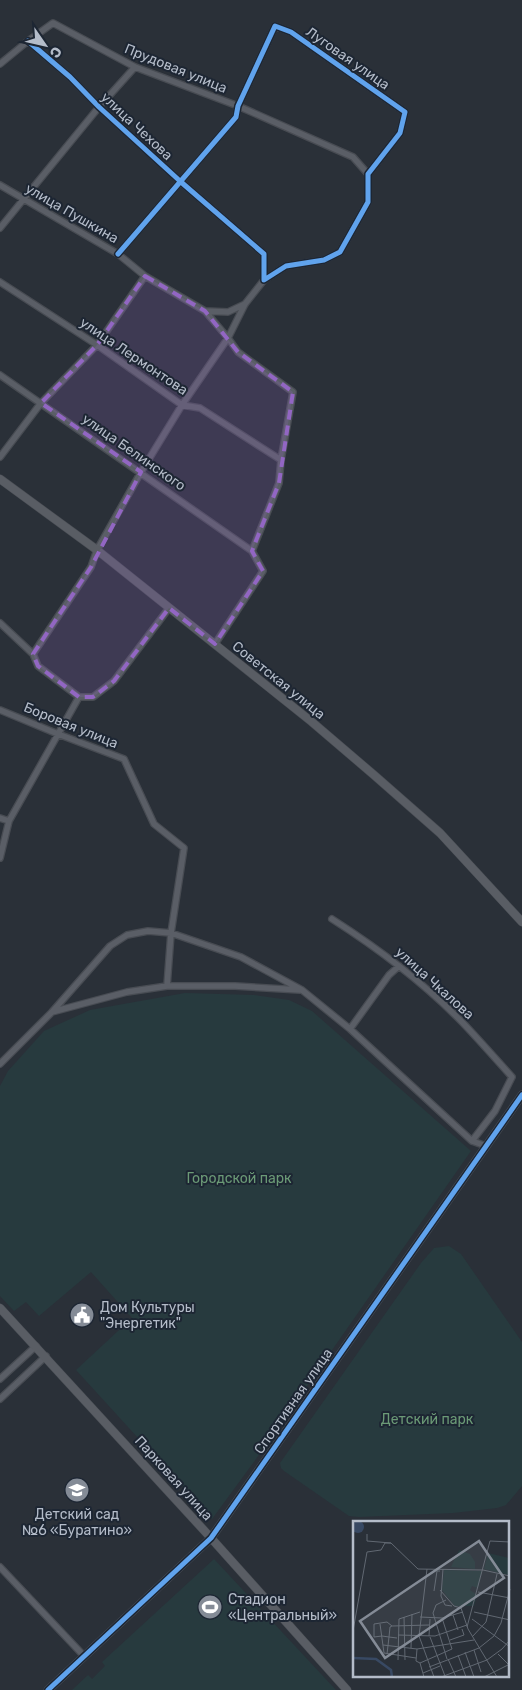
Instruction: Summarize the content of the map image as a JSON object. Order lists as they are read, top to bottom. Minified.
{"streets":{"street":["Луговая улица","Прудовая улица","улица Чехова","улица Пушкина","улица Лермонтова","улица Белинского","Советская улица","Боровая улица","улица Чкалова","Спортивная улица","Парковая улица"]},"crossings":[["Луговая улица","Прудовая улица"],["Прудовая улица","улица Чехова"],["улица Пушкина","улица Лермонтова"],["Спортивная улица","Парковая улица"]],"parks":["Городской парк","Детский парк"],"places":{"public building":["Дом Культуры \"Энергетик\""],"school or university":["Детский сад №6 «Буратино»"],"sports":["Стадион «Центральный»"]},"north":"bottom right"}
